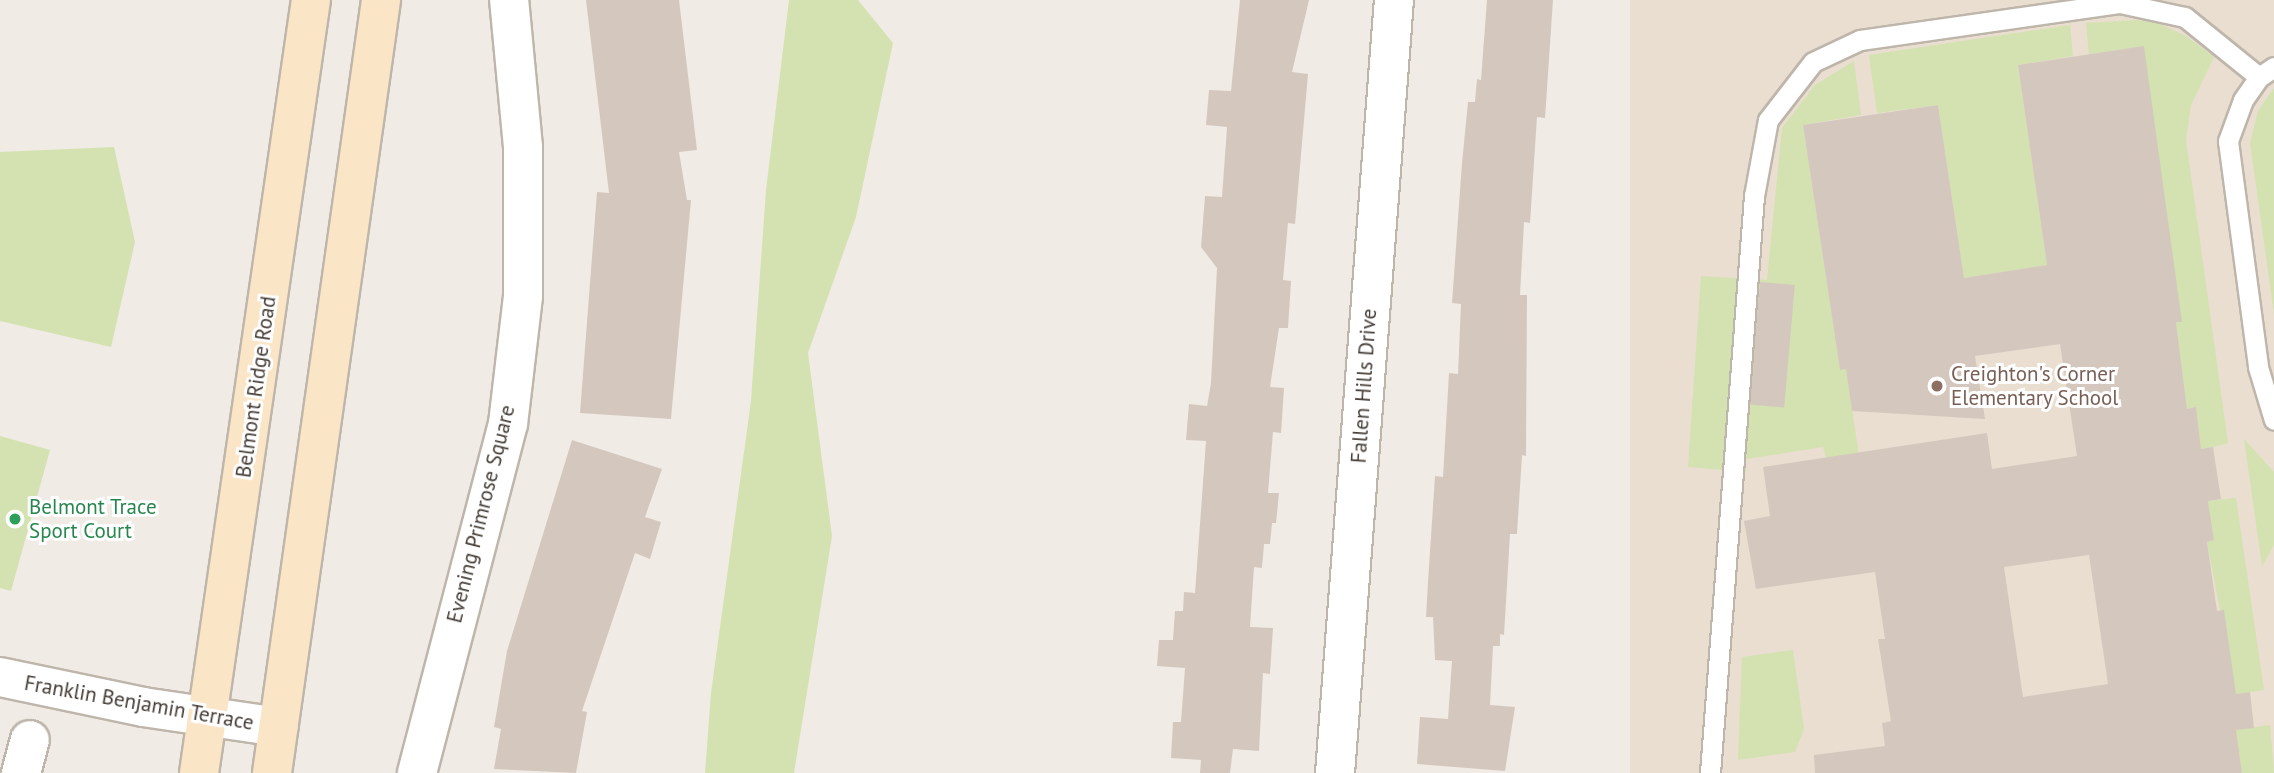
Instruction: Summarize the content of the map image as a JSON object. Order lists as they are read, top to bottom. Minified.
{"streets":{"main road":["Belmont Ridge Road"],"street":["Fallen Hills Drive","Evening Primrose Square","Franklin Benjamin Terrace"]},"crossings":[["Belmont Ridge Road","Franklin Benjamin Terrace"]],"places":["Creighton's Corner Elementary School","Belmont Trace Sport Court"]}
